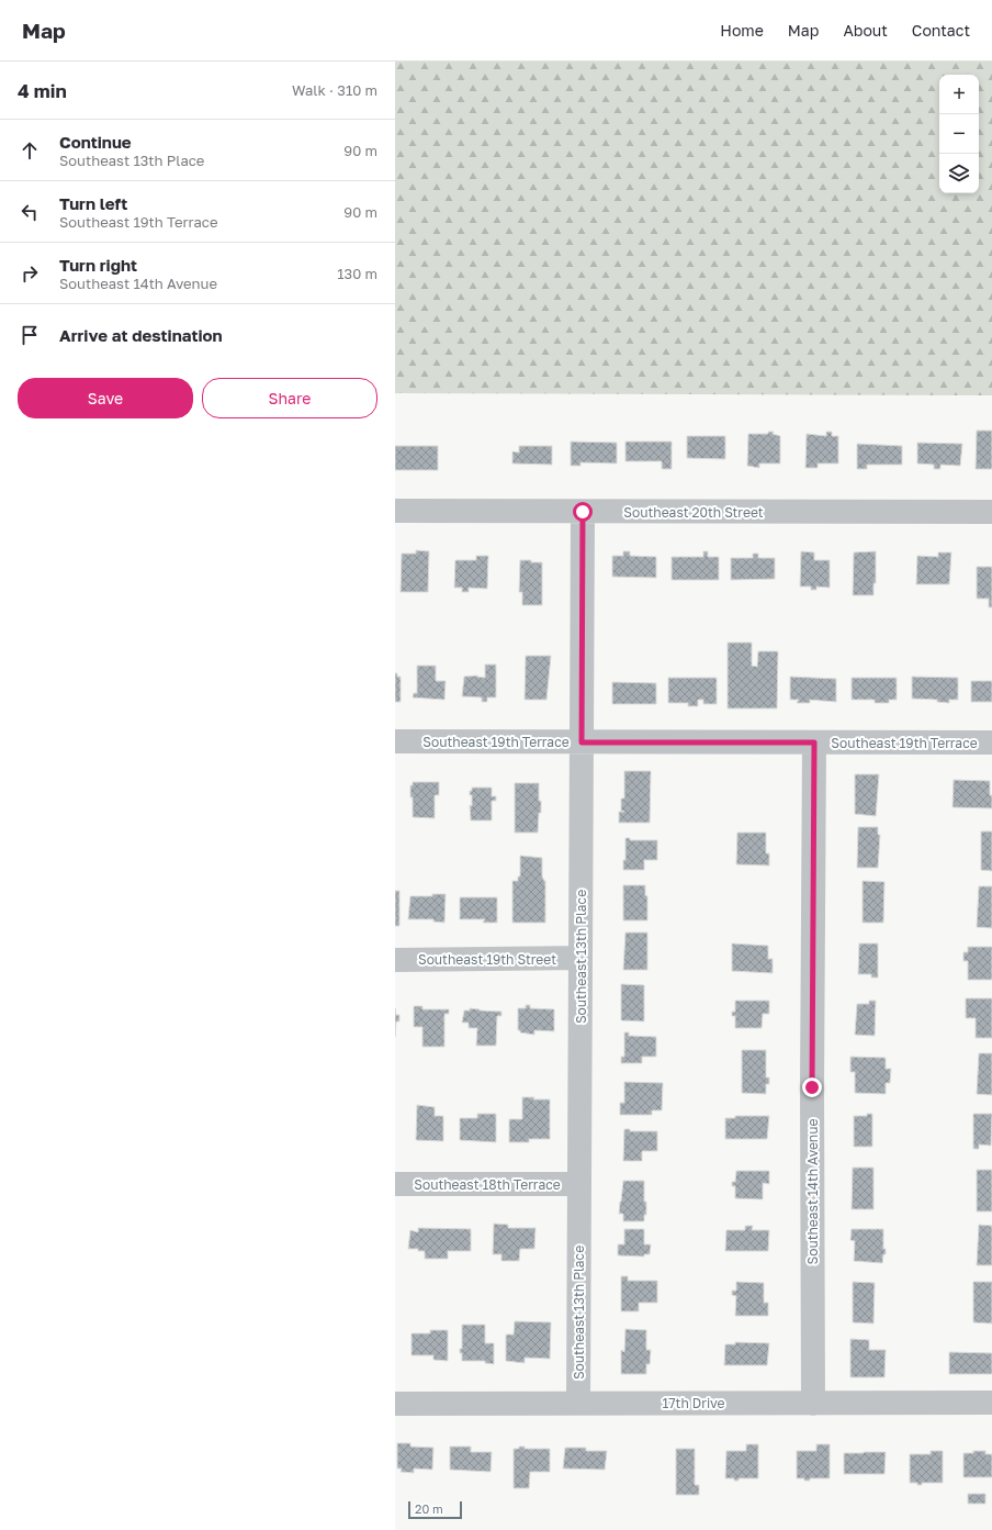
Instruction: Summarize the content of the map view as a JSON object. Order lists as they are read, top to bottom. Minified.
{"streets":{"street":["Southeast 20th Street","Southeast 19th Terrace","Southeast 13th Place","Southeast 19th Street","Southeast 18th Terrace","Southeast 14th Avenue","17th Drive"]},"crossings":[["Southeast 20th Street","Southeast 13th Place"],["Southeast 19th Terrace","Southeast 13th Place"],["Southeast 19th Terrace","Southeast 14th Avenue"],["Southeast 13th Place","Southeast 19th Street"],["Southeast 13th Place","Southeast 18th Terrace"],["Southeast 13th Place","17th Drive"],["Southeast 14th Avenue","17th Drive"]],"scale_bar":"20 m","page":{"header":"Map","nav":["Home","Map","About","Contact"],"heading":["4 min","Walk · 310 m"],"map_buttons":["+","−"],"list":[["Continue","Southeast 13th Place","90 m"],["Turn left","Southeast 19th Terrace","90 m"],["Turn right","Southeast 14th Avenue","130 m"],"Arrive at destination"],"buttons":["Save","Share"],"scale":"20 m"}}
